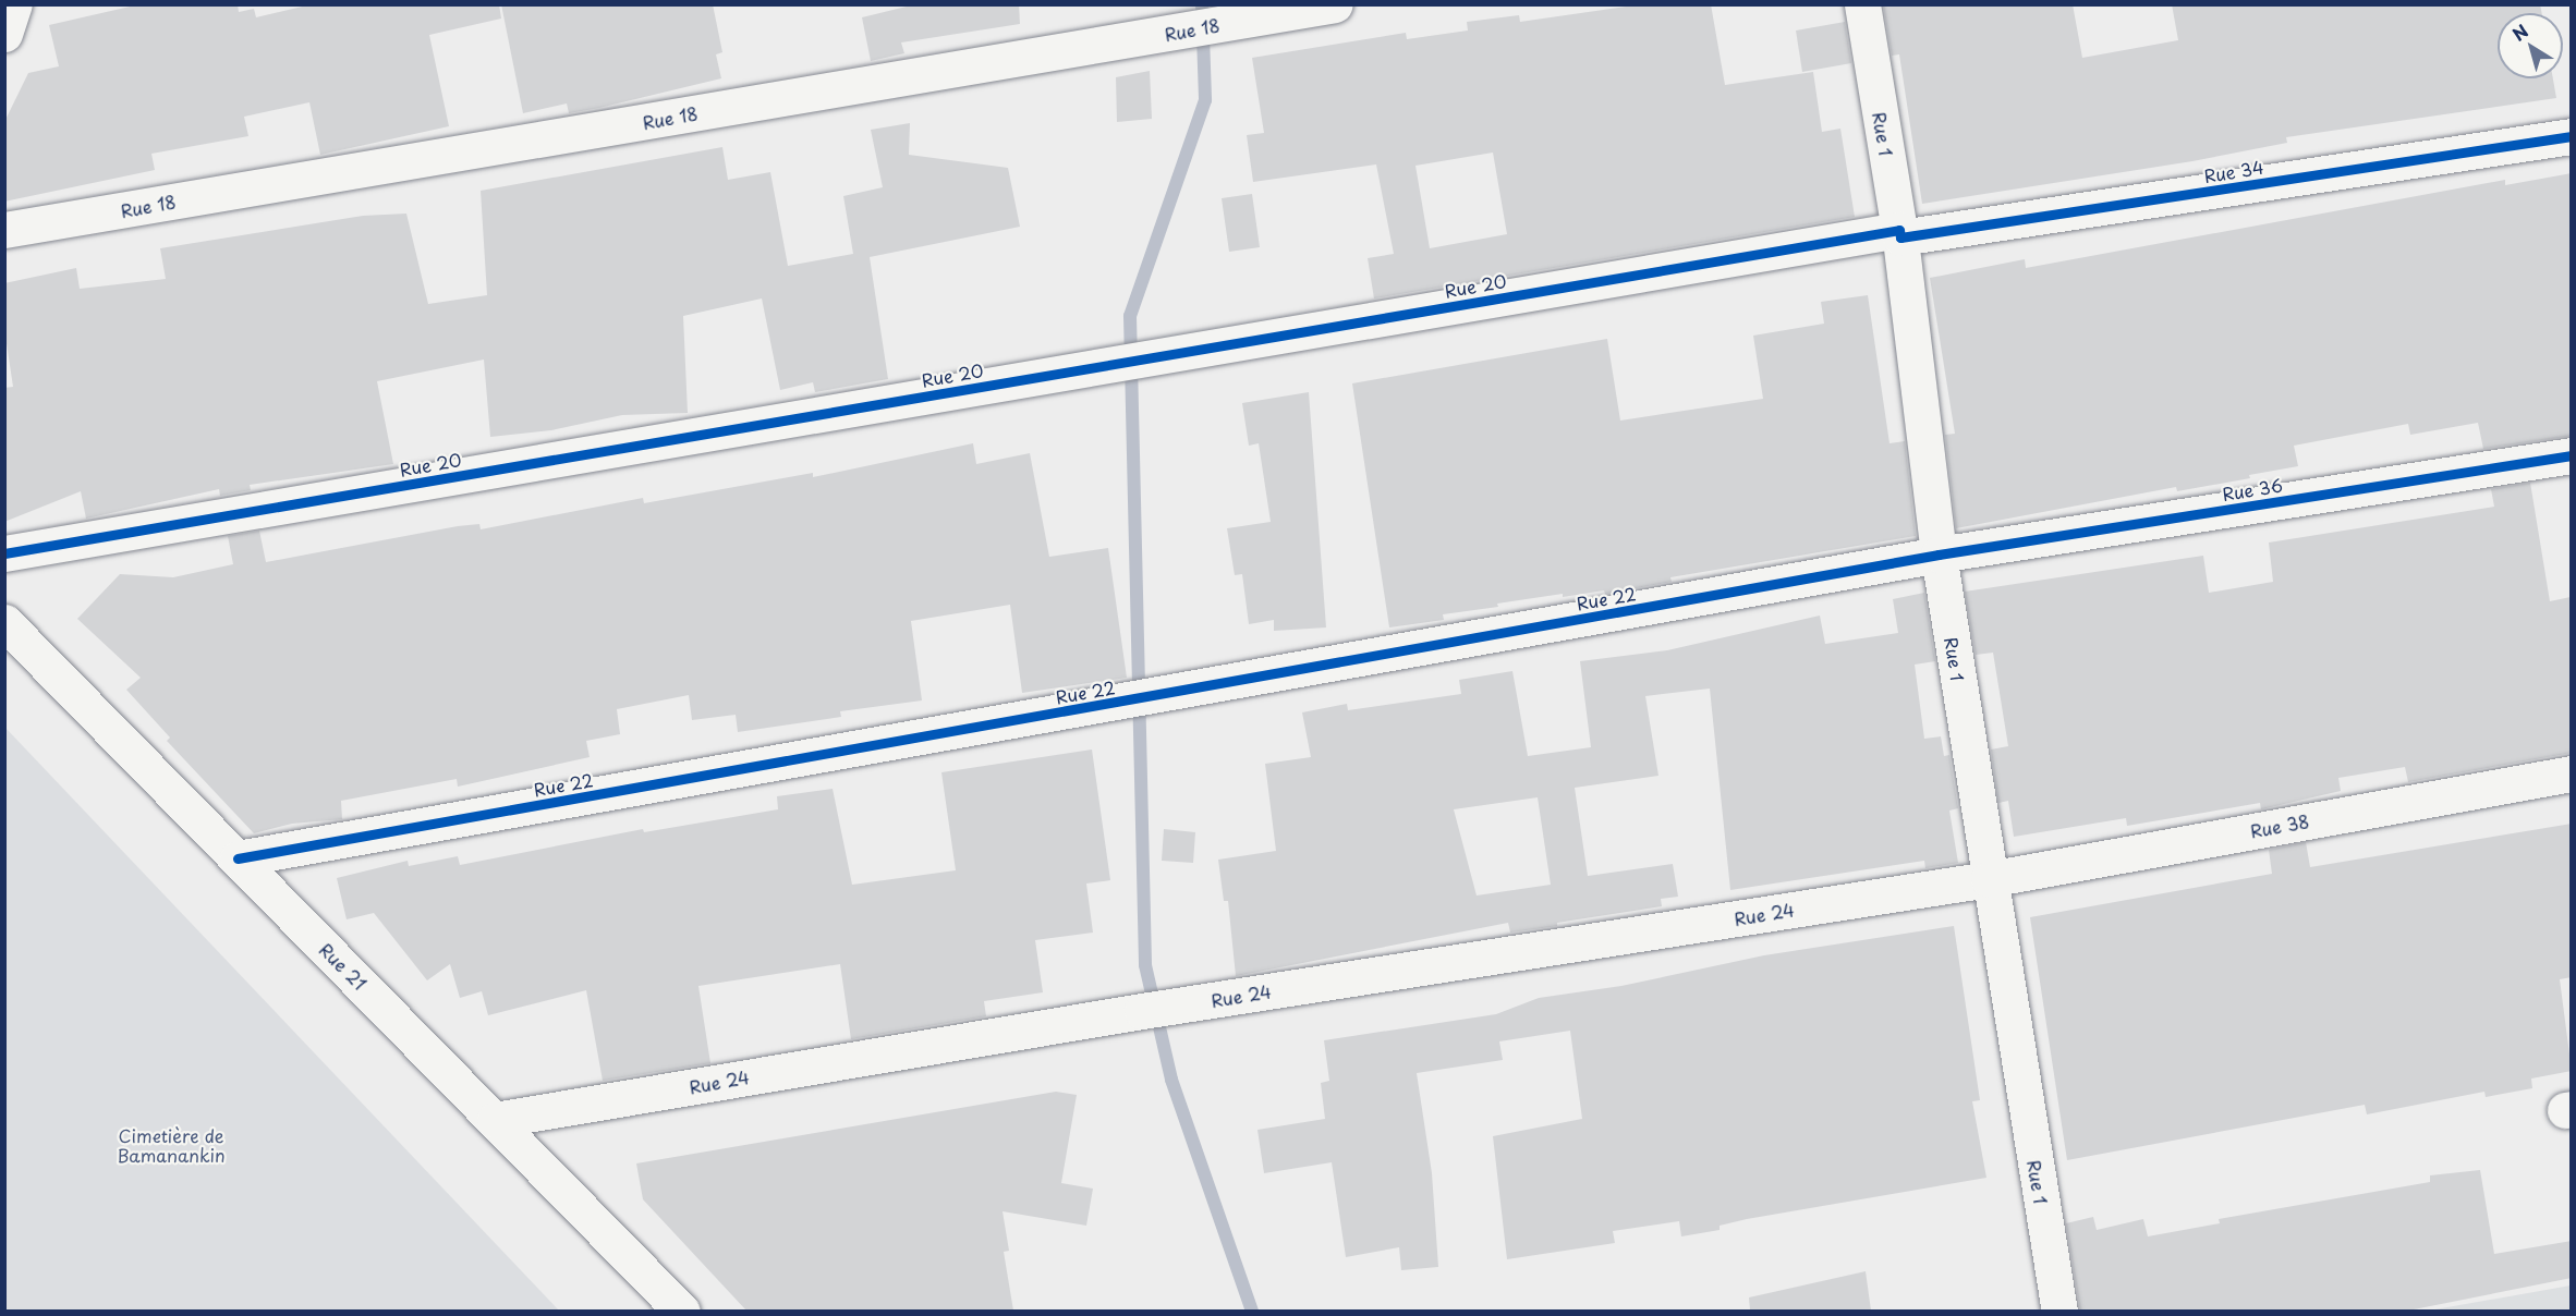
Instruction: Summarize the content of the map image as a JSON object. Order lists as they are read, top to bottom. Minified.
{"streets":{"street":["Rue 18","Rue 1","Rue 34","Rue 20","Rue 36","Rue 22","Rue 38","Rue 24","Rue 21"]},"crossings":[["Rue 1","Rue 34"],["Rue 1","Rue 20"],["Rue 1","Rue 36"],["Rue 1","Rue 22"],["Rue 1","Rue 38"],["Rue 1","Rue 24"],["Rue 34","Rue 20"],["Rue 36","Rue 22"],["Rue 22","Rue 21"],["Rue 38","Rue 24"],["Rue 24","Rue 21"]],"parks":["Cimetière de Bamanankin"],"north":"top left"}
